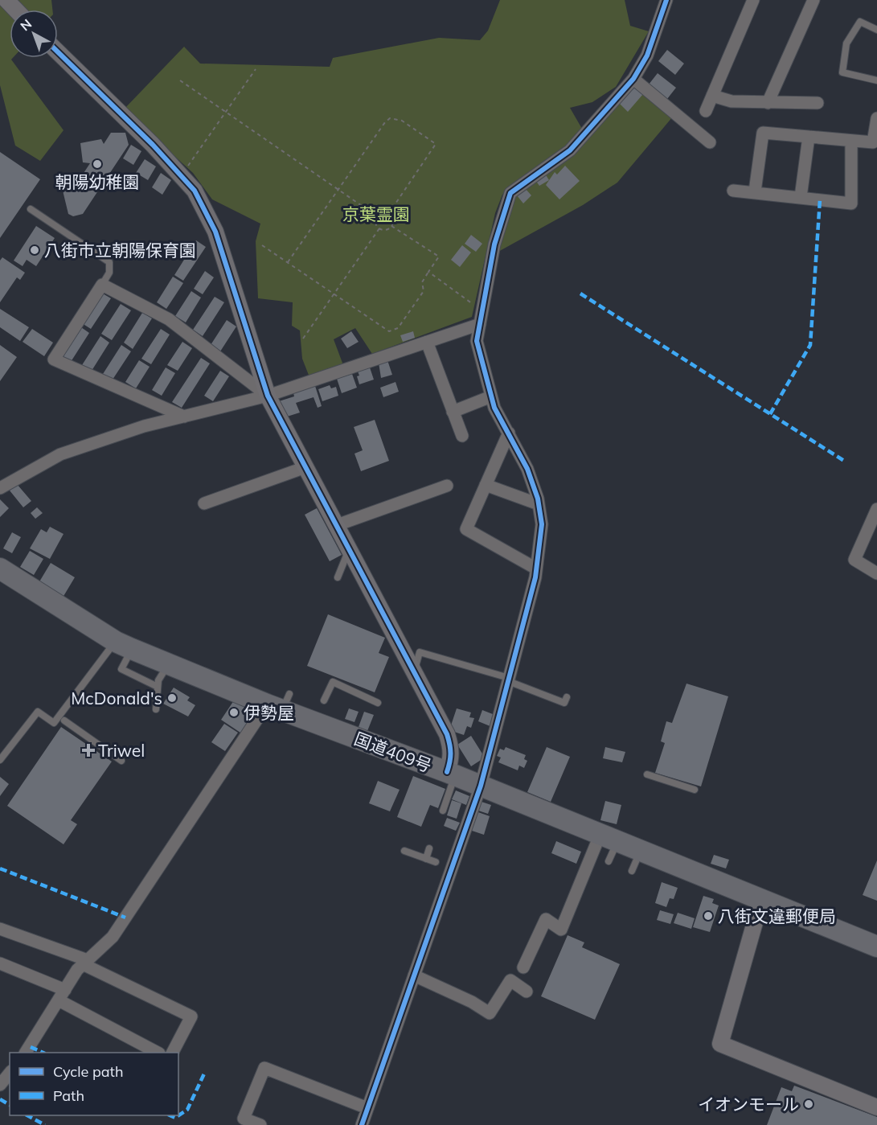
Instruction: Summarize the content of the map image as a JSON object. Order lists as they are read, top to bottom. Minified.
{"streets":{"highway":["国道409号"]},"parks":["京葉霊園"],"places":{"other":["朝陽幼稚園","八街市立朝陽保育園","McDonald's","伊勢屋","八街文違郵便局","イオンモール"],"health":["Triwel"]},"legend":["Cycle path","Path"],"north":"top left"}
